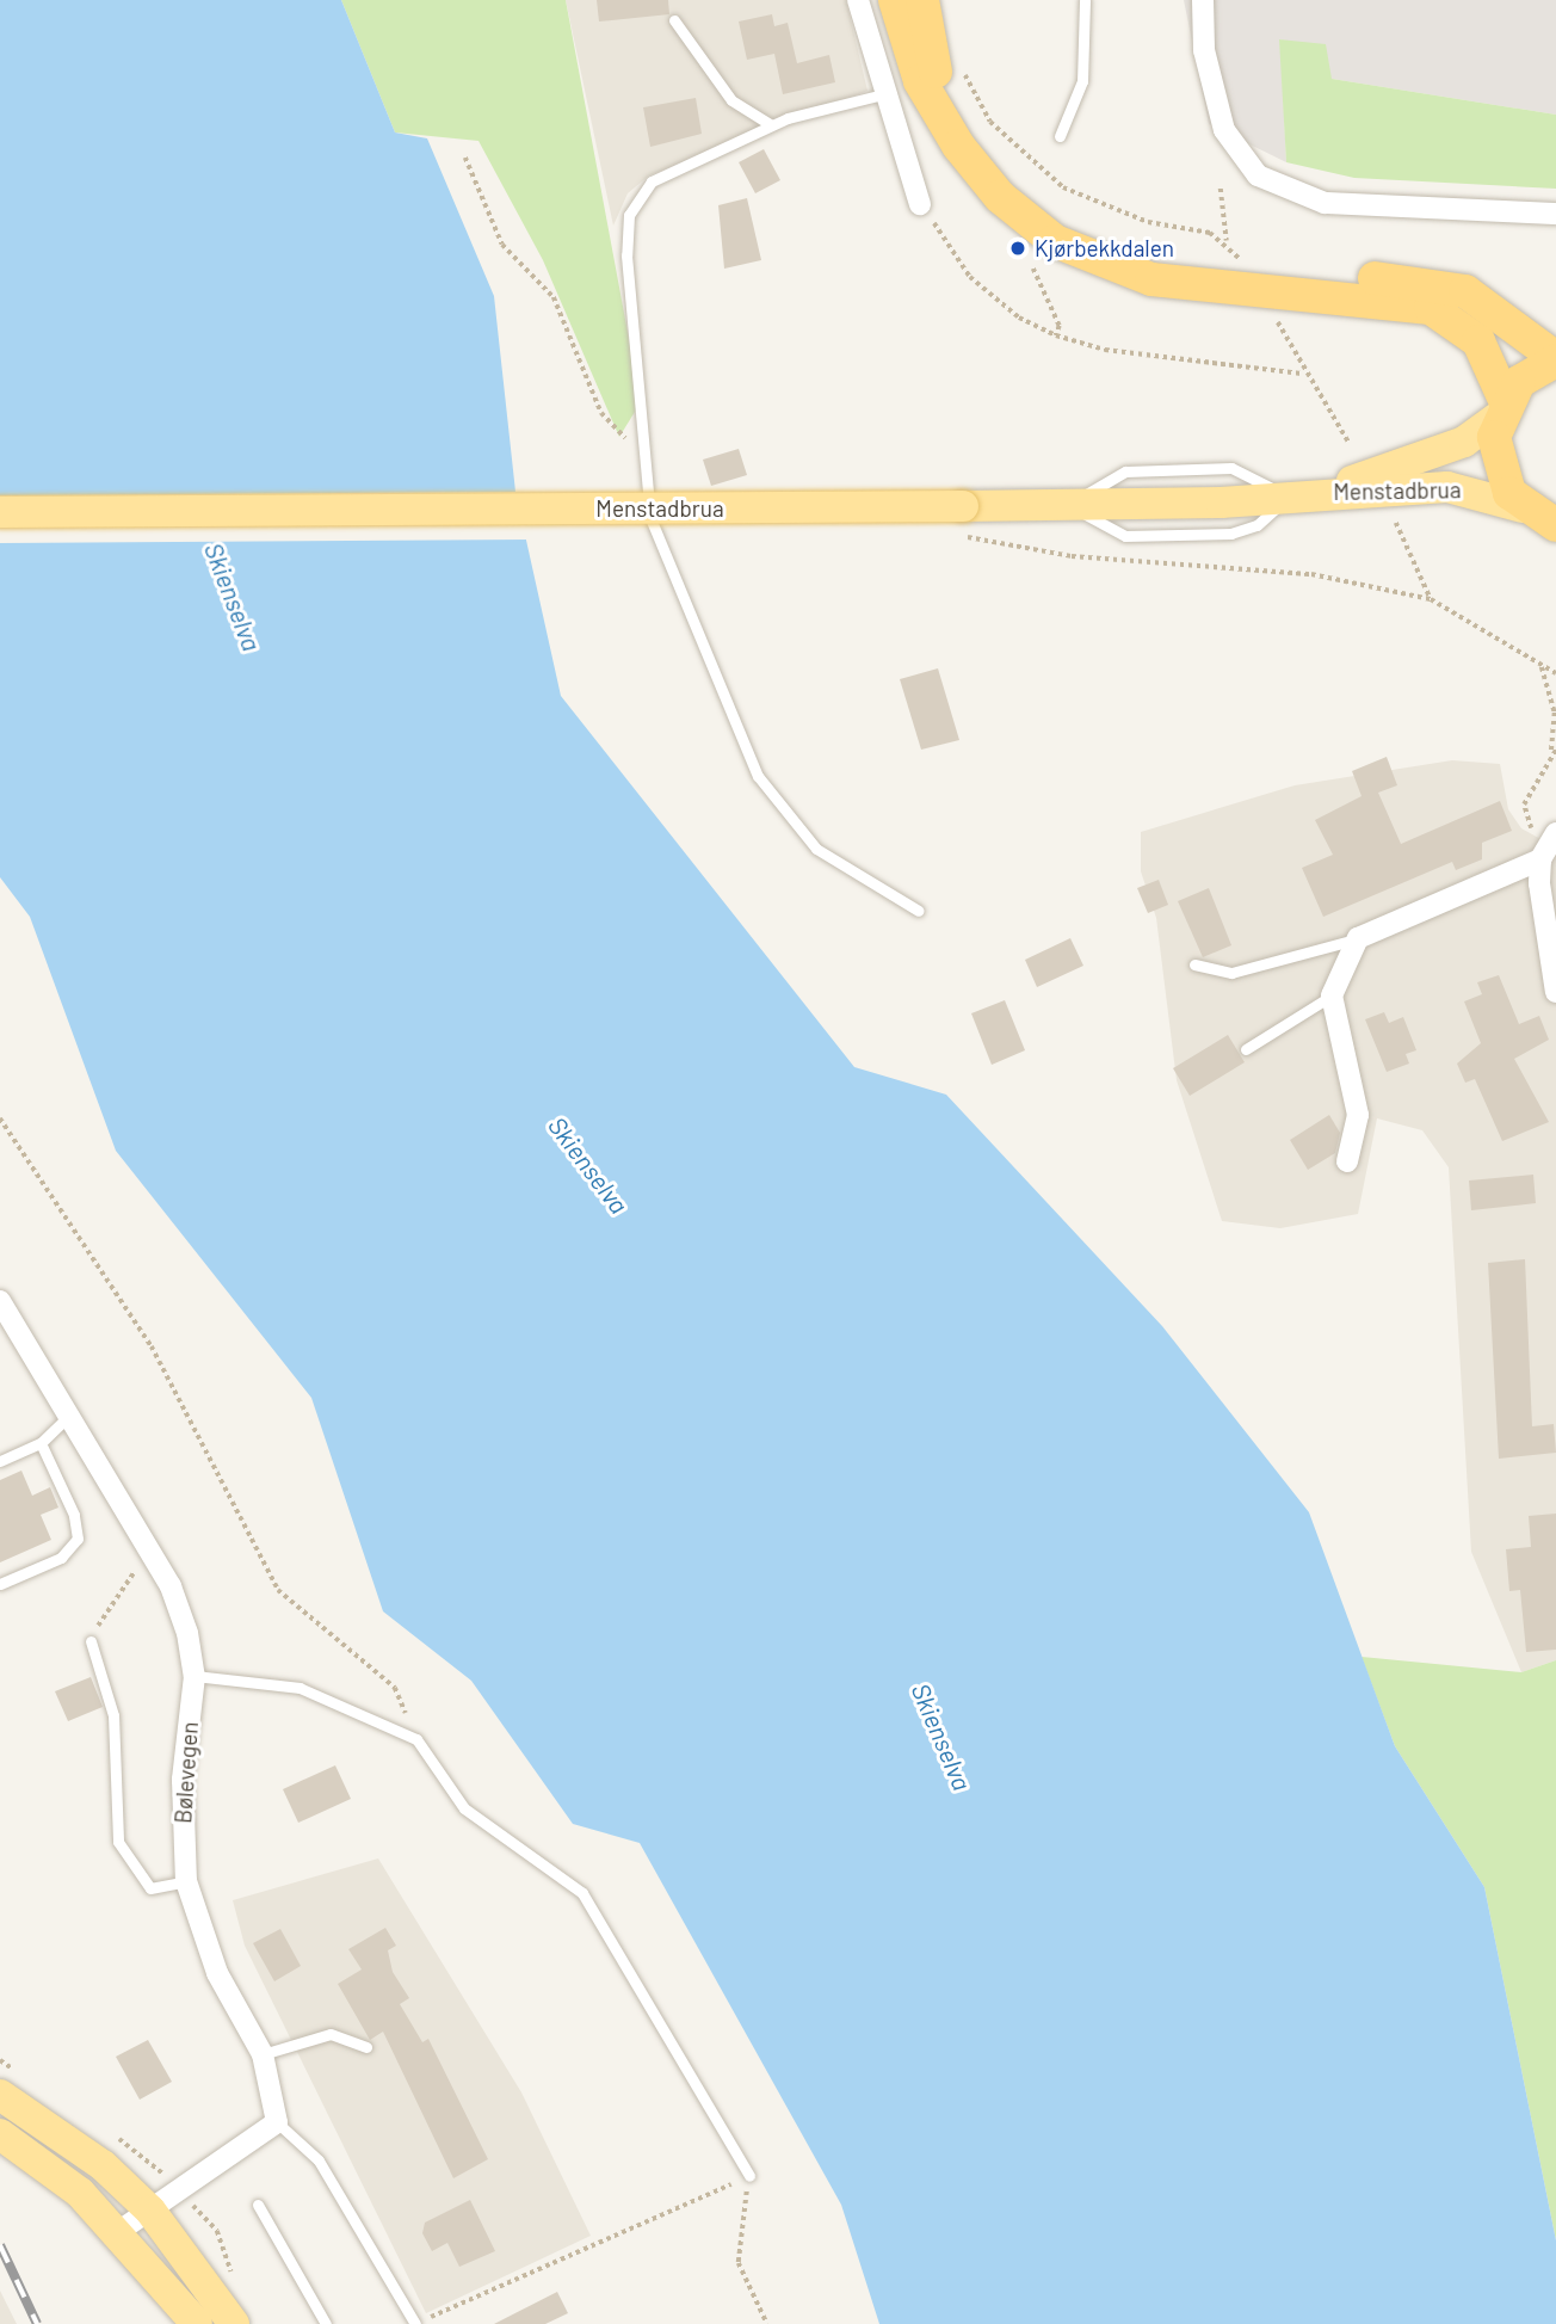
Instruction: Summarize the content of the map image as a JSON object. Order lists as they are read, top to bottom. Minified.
{"streets":{"main road":["Menstadbrua"],"street":["Bølevegen"]},"water":["Skienselva"],"places":["Kjørbekkdalen"]}
